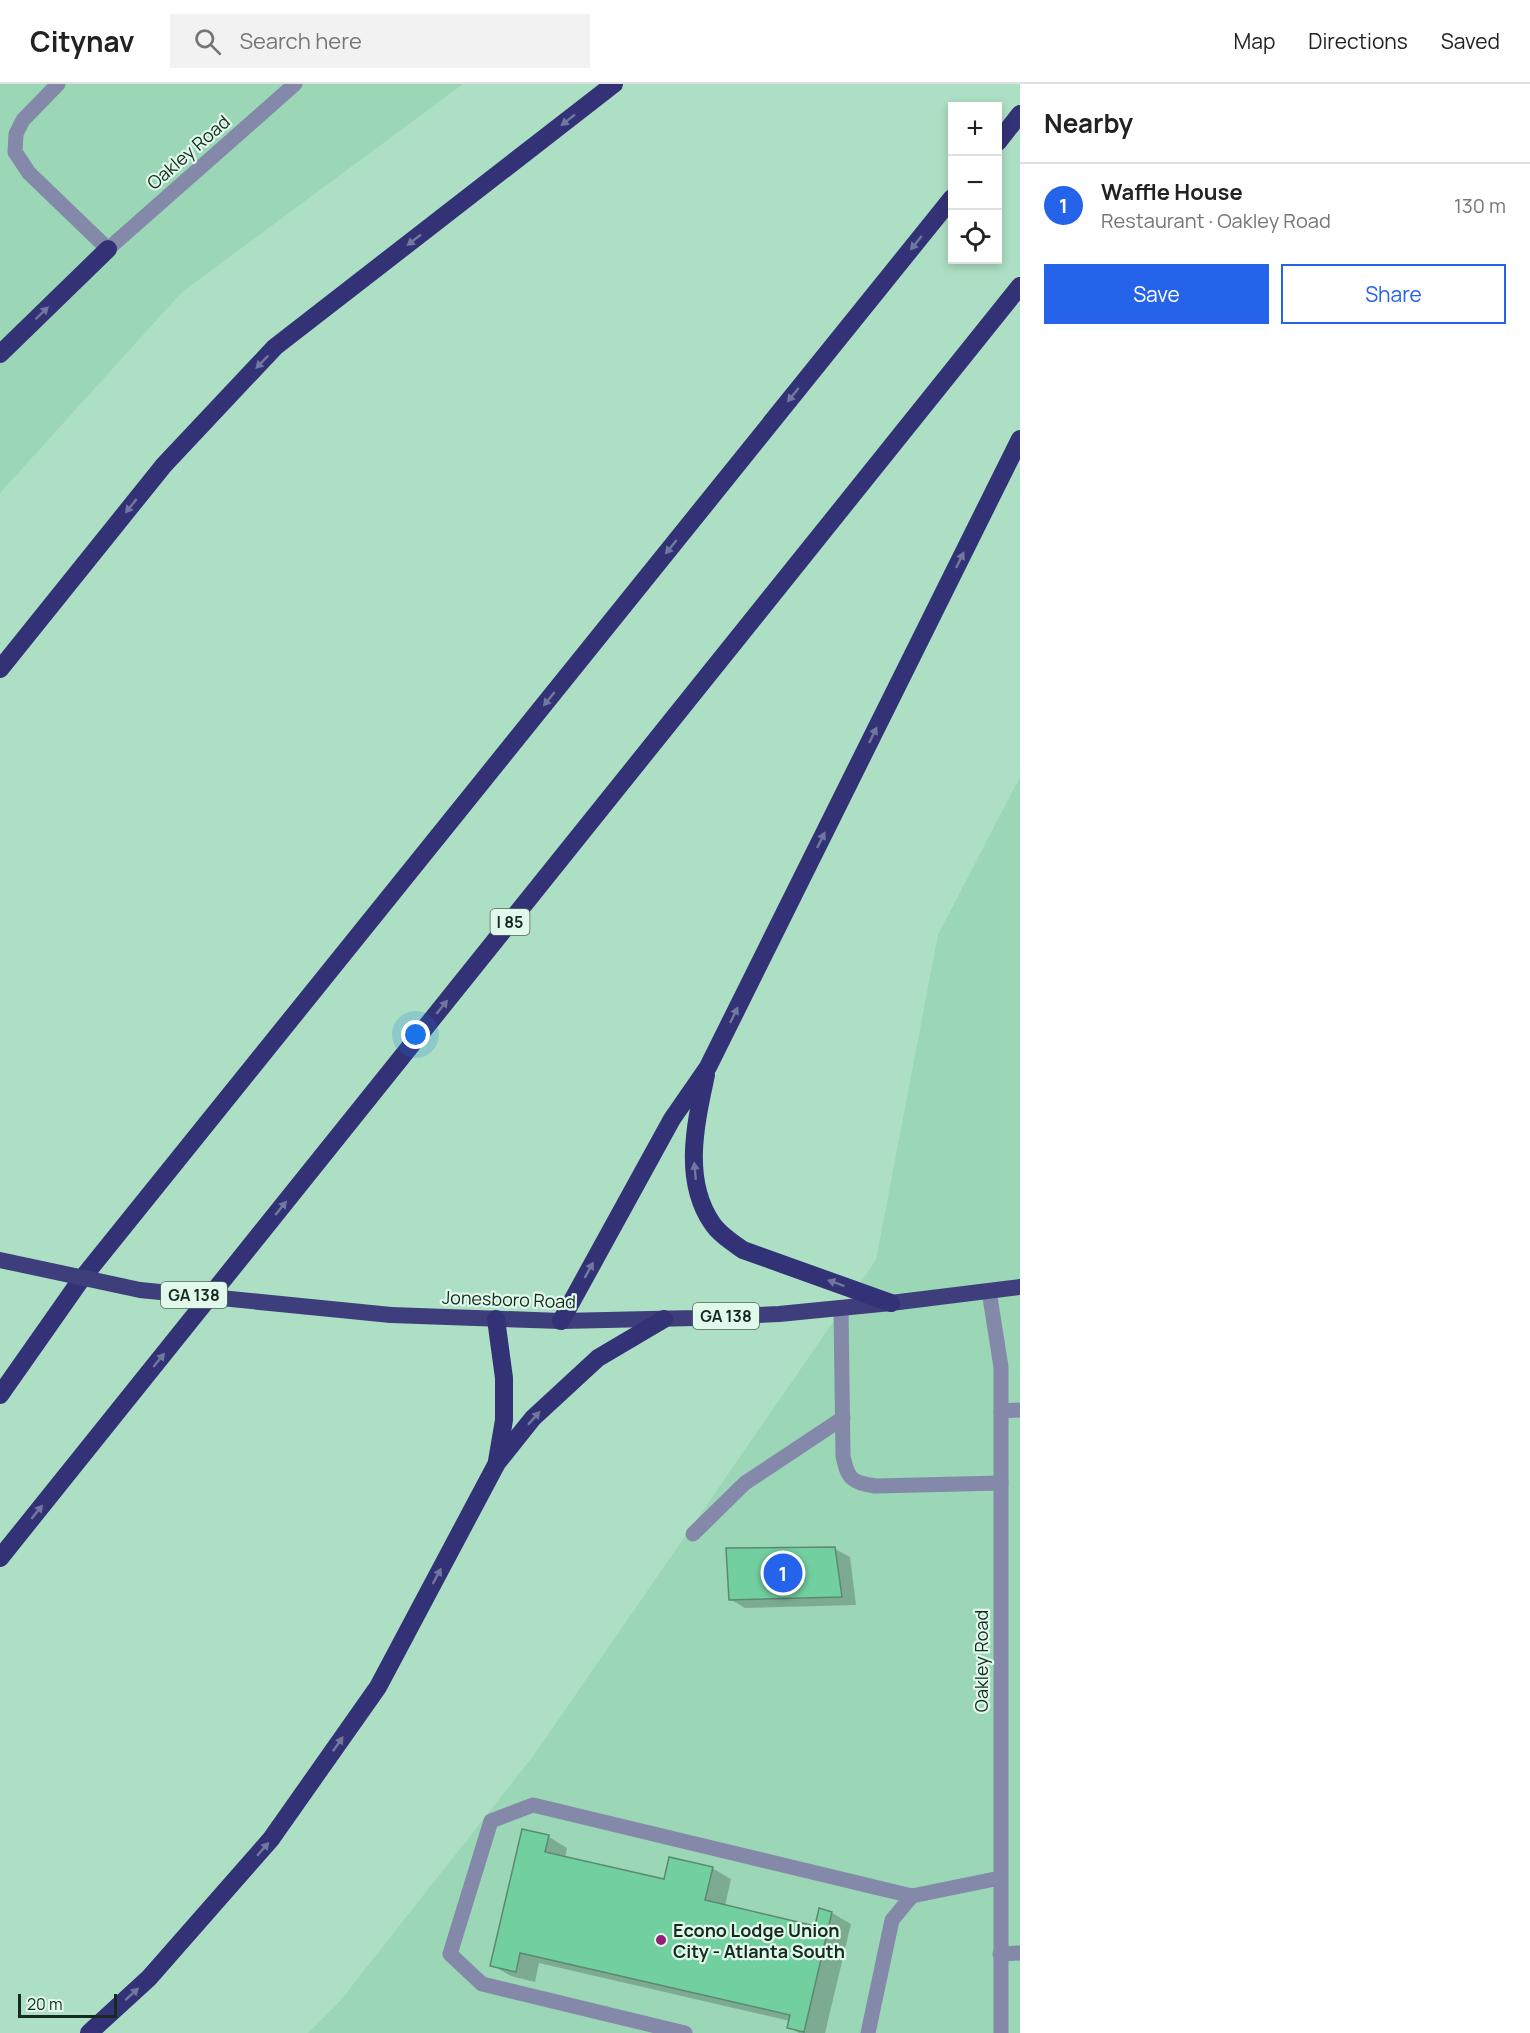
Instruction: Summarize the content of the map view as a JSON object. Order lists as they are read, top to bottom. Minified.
{"streets":{"highway":["I 85","GA 138","Jonesboro Road"],"street":["Oakley Road"]},"crossings":[["Oakley Road","Jonesboro Road"]],"places":["Econo Lodge Union City - Atlanta South"],"scale_bar":"20 m","page":{"header":"Citynav","search":"Search here","nav":["Map","Directions","Saved"],"heading":"Nearby","map_buttons":["+","−"],"list":[{"mark":"1","name":"Waffle House","note":"Restaurant · Oakley Road","value":"130 m"}],"buttons":["Save","Share"],"pins":"1","scale":"20 m"}}
